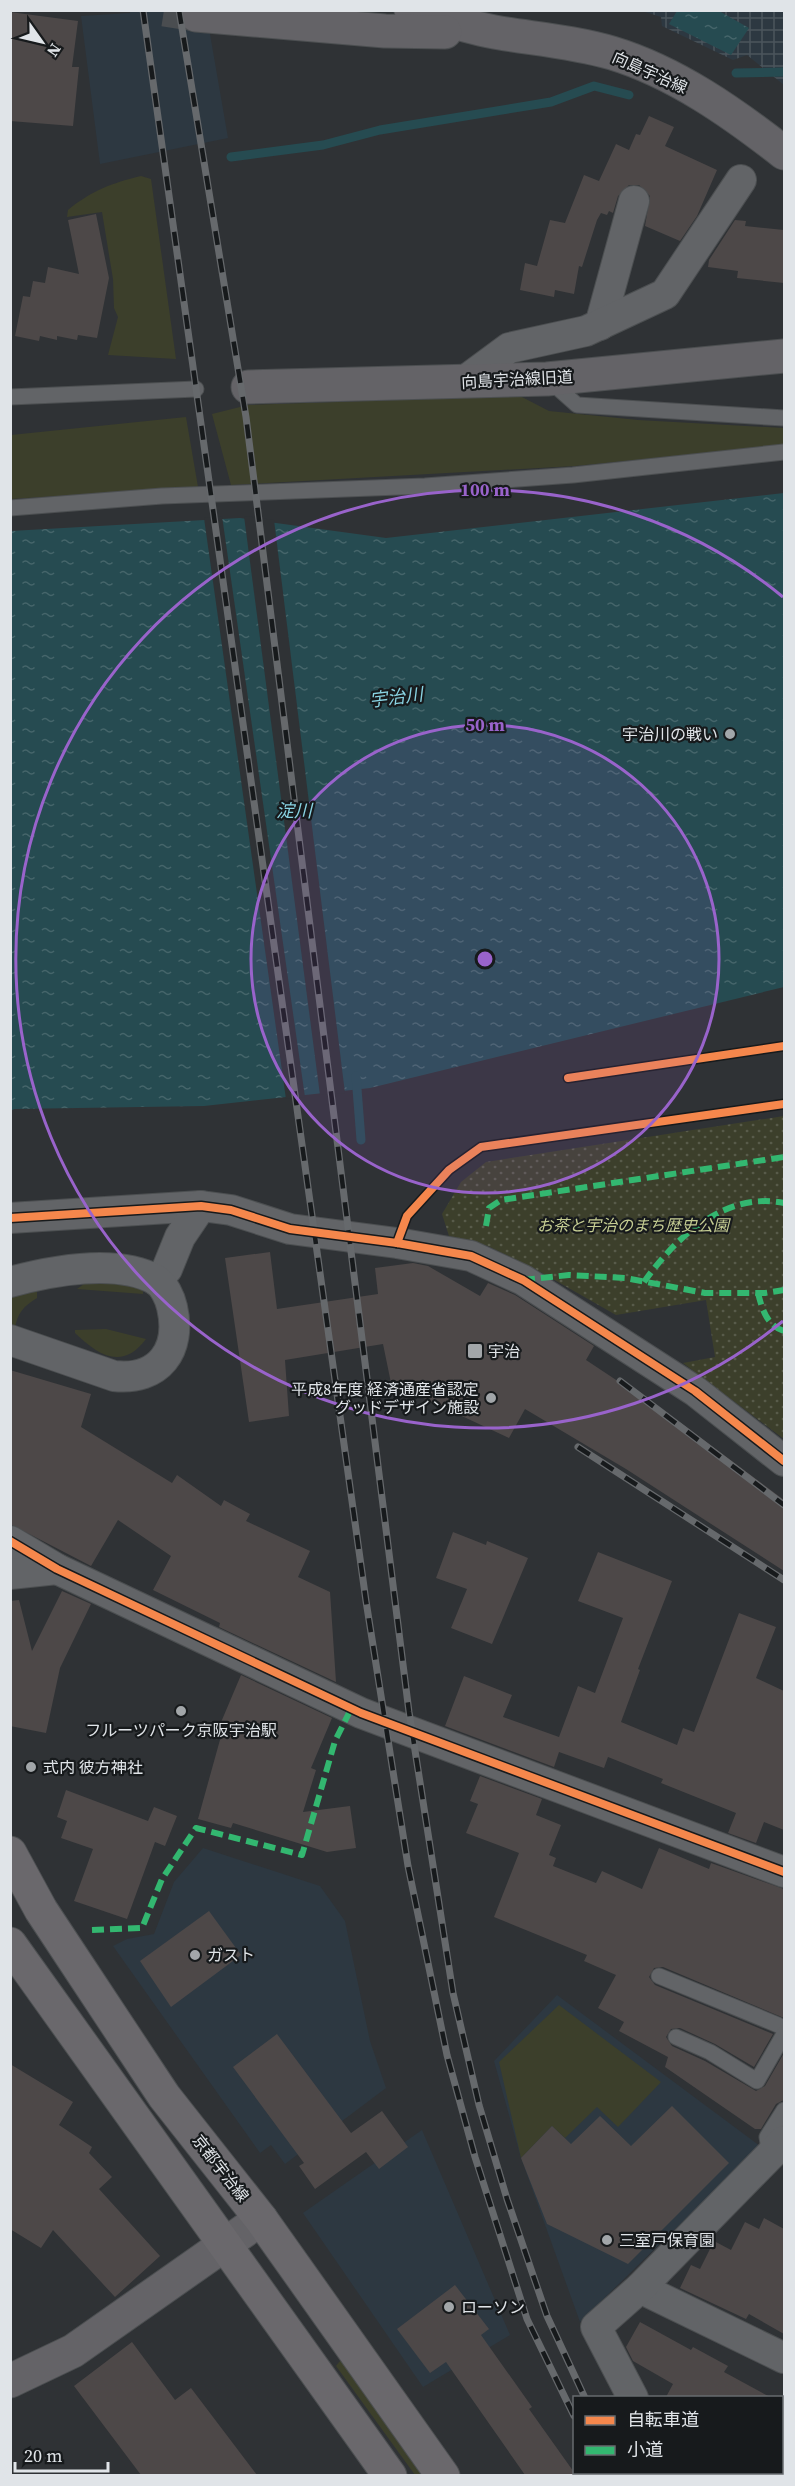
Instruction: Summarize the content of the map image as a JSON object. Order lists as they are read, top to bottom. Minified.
{"streets":{"main road":["京都宇治線"],"street":["向島宇治線","向島宇治線旧道"]},"water":["宇治川","淀川"],"parks":["お茶と宇治のまち歴史公園"],"places":{"other":["宇治川の戦い","平成8年度 経済通産省認定 グッドデザイン施設","フルーツパーク京阪宇治駅","式内 彼方神社","ガスト","三室戸保育園","ローソン"],"transit":["宇治"]},"legend":["自転車道","小道"],"scale_bar":"20 m","north":"bottom right","rings":["100 m","50 m"]}
